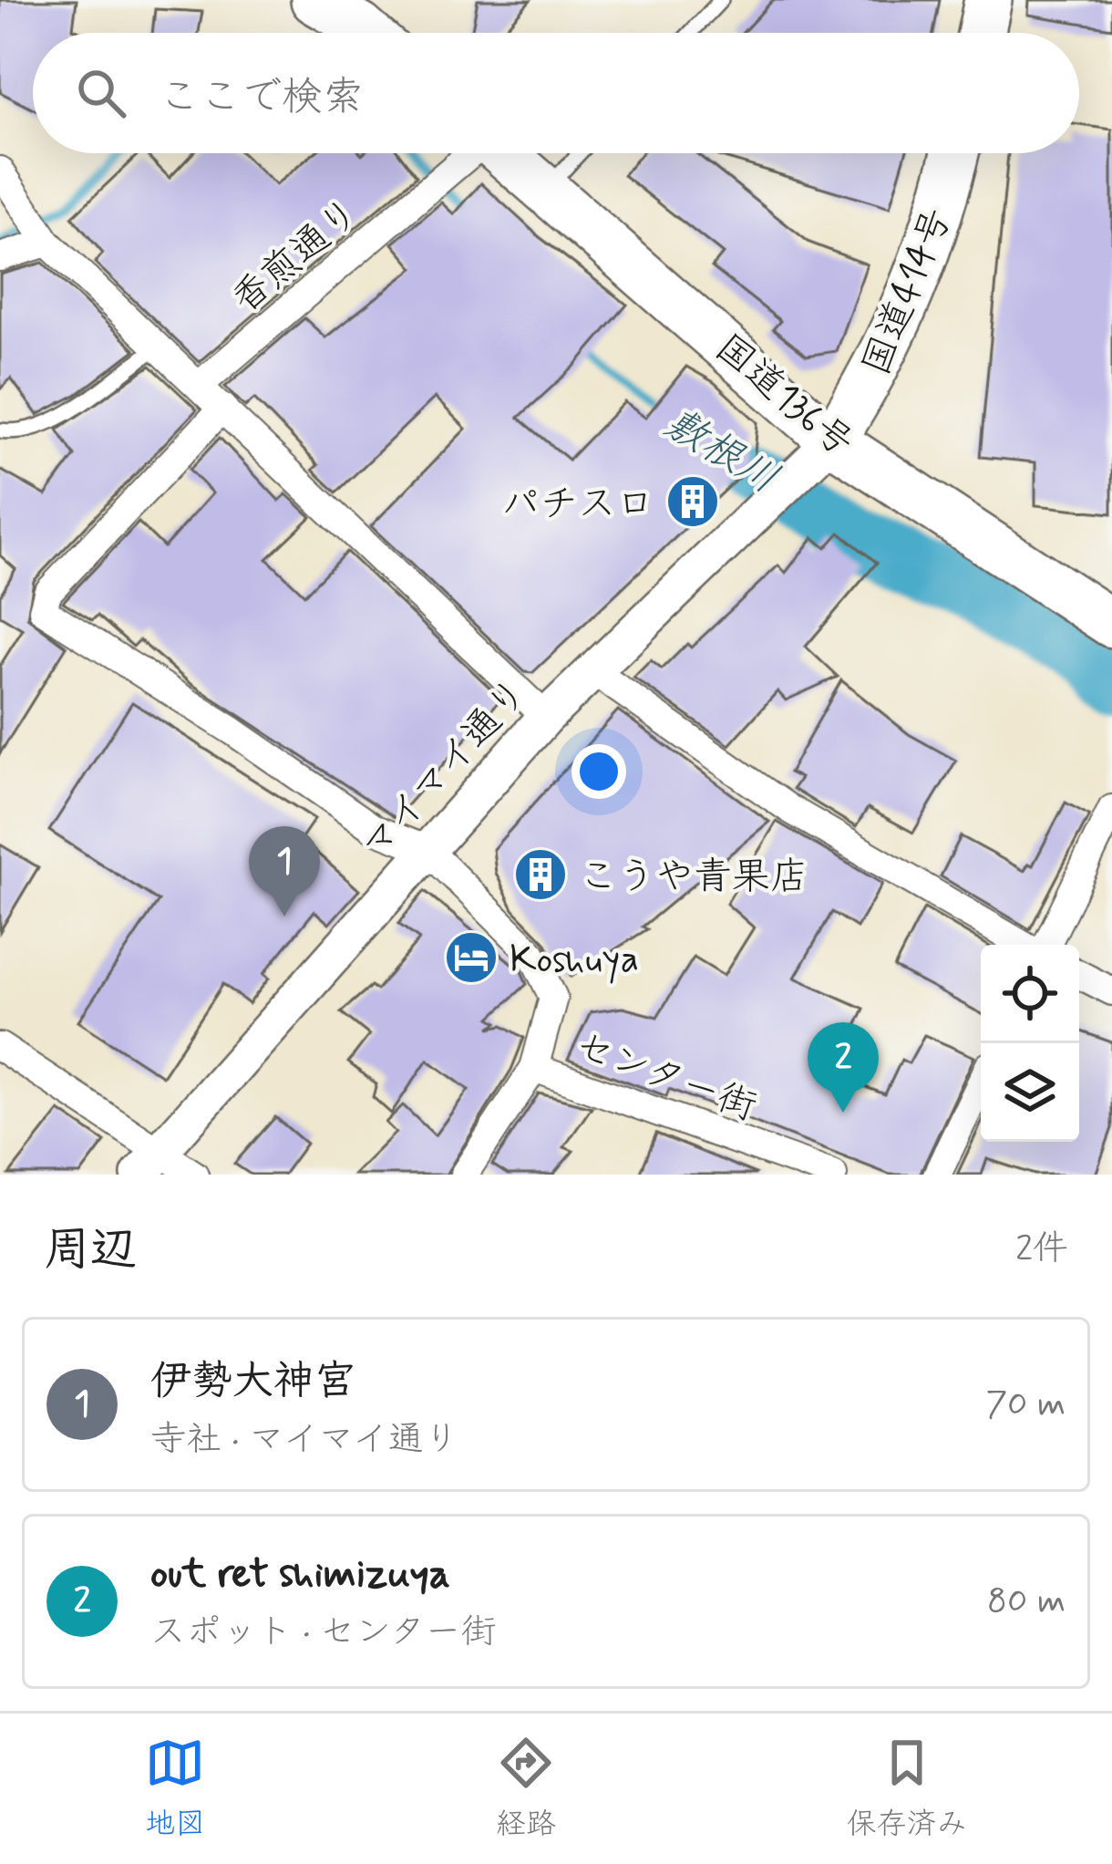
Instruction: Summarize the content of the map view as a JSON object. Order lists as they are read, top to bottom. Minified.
{"streets":{"highway":["国道414号","国道136号"],"street":["香煎通り","マイマイ通り","センター街"]},"crossings":[["国道414号","国道136号"],["国道414号","マイマイ通り"],["国道136号","マイマイ通り"]],"water":["敷根川"],"places":{"building":["パチスロ","こうや青果店"],"hotel":["Koshuya"]},"page":{"search":"ここで検索","pins":["1","2"],"heading":["周辺","2件"],"list":[{"mark":"1","name":"伊勢大神宮","note":"寺社 · マイマイ通り","value":"70 m"},{"mark":"2","name":"out ret shimizuya","note":"スポット · センター街","value":"80 m"}],"nav":["地図","経路","保存済み"]}}
